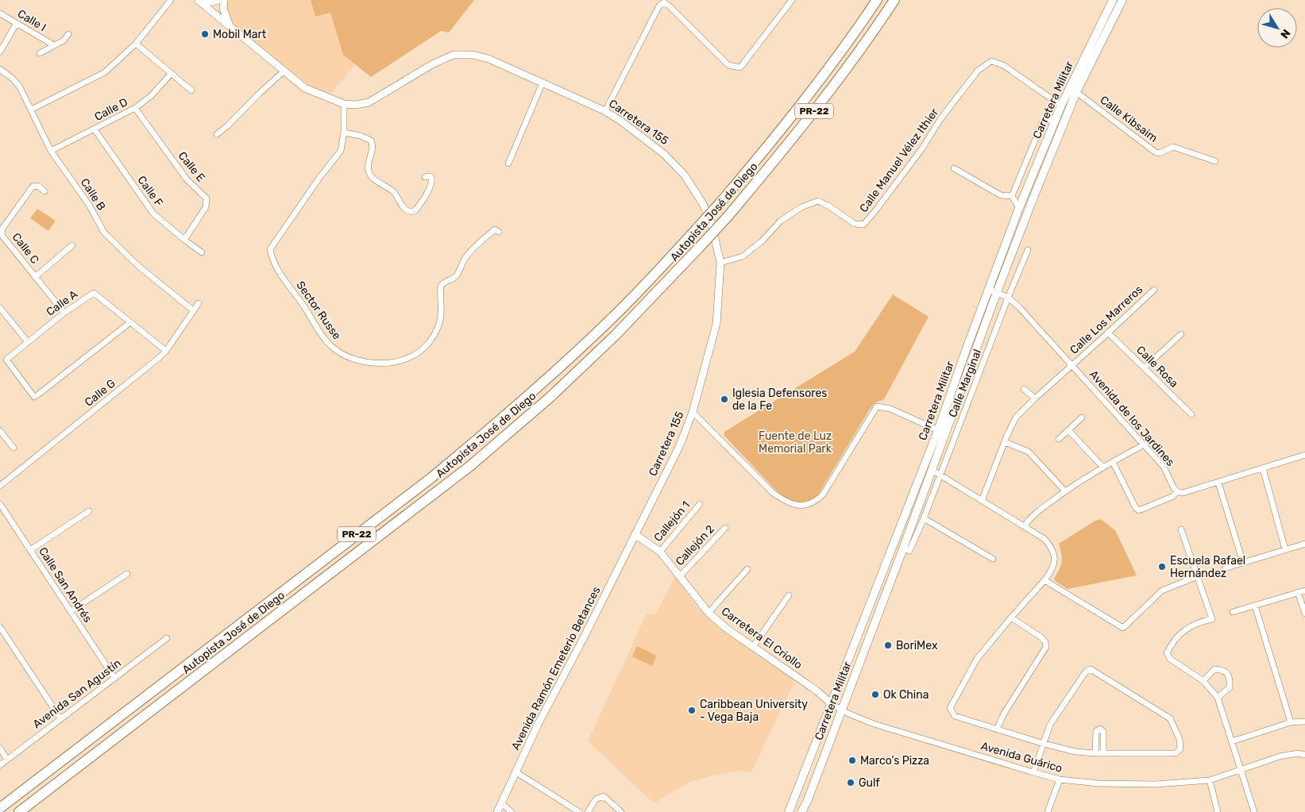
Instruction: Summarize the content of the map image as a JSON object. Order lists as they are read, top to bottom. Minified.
{"streets":{"highway":["PR-22","Autopista José de Diego"],"main road":["Carretera Militar"],"street":["Calle I","Calle D","Calle Kibsaim","Carretera 155","Calle Manuel Vélez Ithier","Calle E","Calle F","Calle B","Calle C","Calle A","Sector Russe","Calle Los Marreros","Calle Rosa","Calle Marginal","Calle G","Avenida de los Jardines","Callejón 1","Callejón 2","Calle San Andrés","Carretera El Criollo","Avenida Ramón Emeterio Betances","Avenida San Agustín","Avenida Guárico"]},"crossings":[["Carretera Militar","Calle Kibsaim"],["Carretera Militar","Calle Manuel Vélez Ithier"],["Carretera Militar","Calle Marginal"],["Carretera Militar","Avenida de los Jardines"],["Carretera Militar","Carretera El Criollo"],["Carretera Militar","Avenida Guárico"],["Calle D","Calle E"],["Calle D","Calle F"],["Calle D","Calle B"],["Carretera 155","Calle Manuel Vélez Ithier"],["Carretera 155","Sector Russe"],["Carretera 155","Carretera El Criollo"],["Carretera 155","Avenida Ramón Emeterio Betances"],["Calle E","Calle F"],["Calle B","Calle G"],["Calle C","Calle A"],["Calle A","Calle G"],["Calle Los Marreros","Calle Rosa"],["Calle Los Marreros","Avenida de los Jardines"],["Calle Marginal","Avenida de los Jardines"],["Callejón 1","Carretera El Criollo"],["Callejón 2","Carretera El Criollo"],["Calle San Andrés","Avenida San Agustín"],["Carretera El Criollo","Avenida Ramón Emeterio Betances"],["Carretera El Criollo","Avenida Guárico"]],"parks":["Fuente de Luz Memorial Park"],"places":["Mobil Mart","Iglesia Defensores de la Fe","Escuela Rafael Hernández","BoriMex","Ok China","Caribbean University - Vega Baja","Marco's Pizza","Gulf"],"north":"bottom right"}
